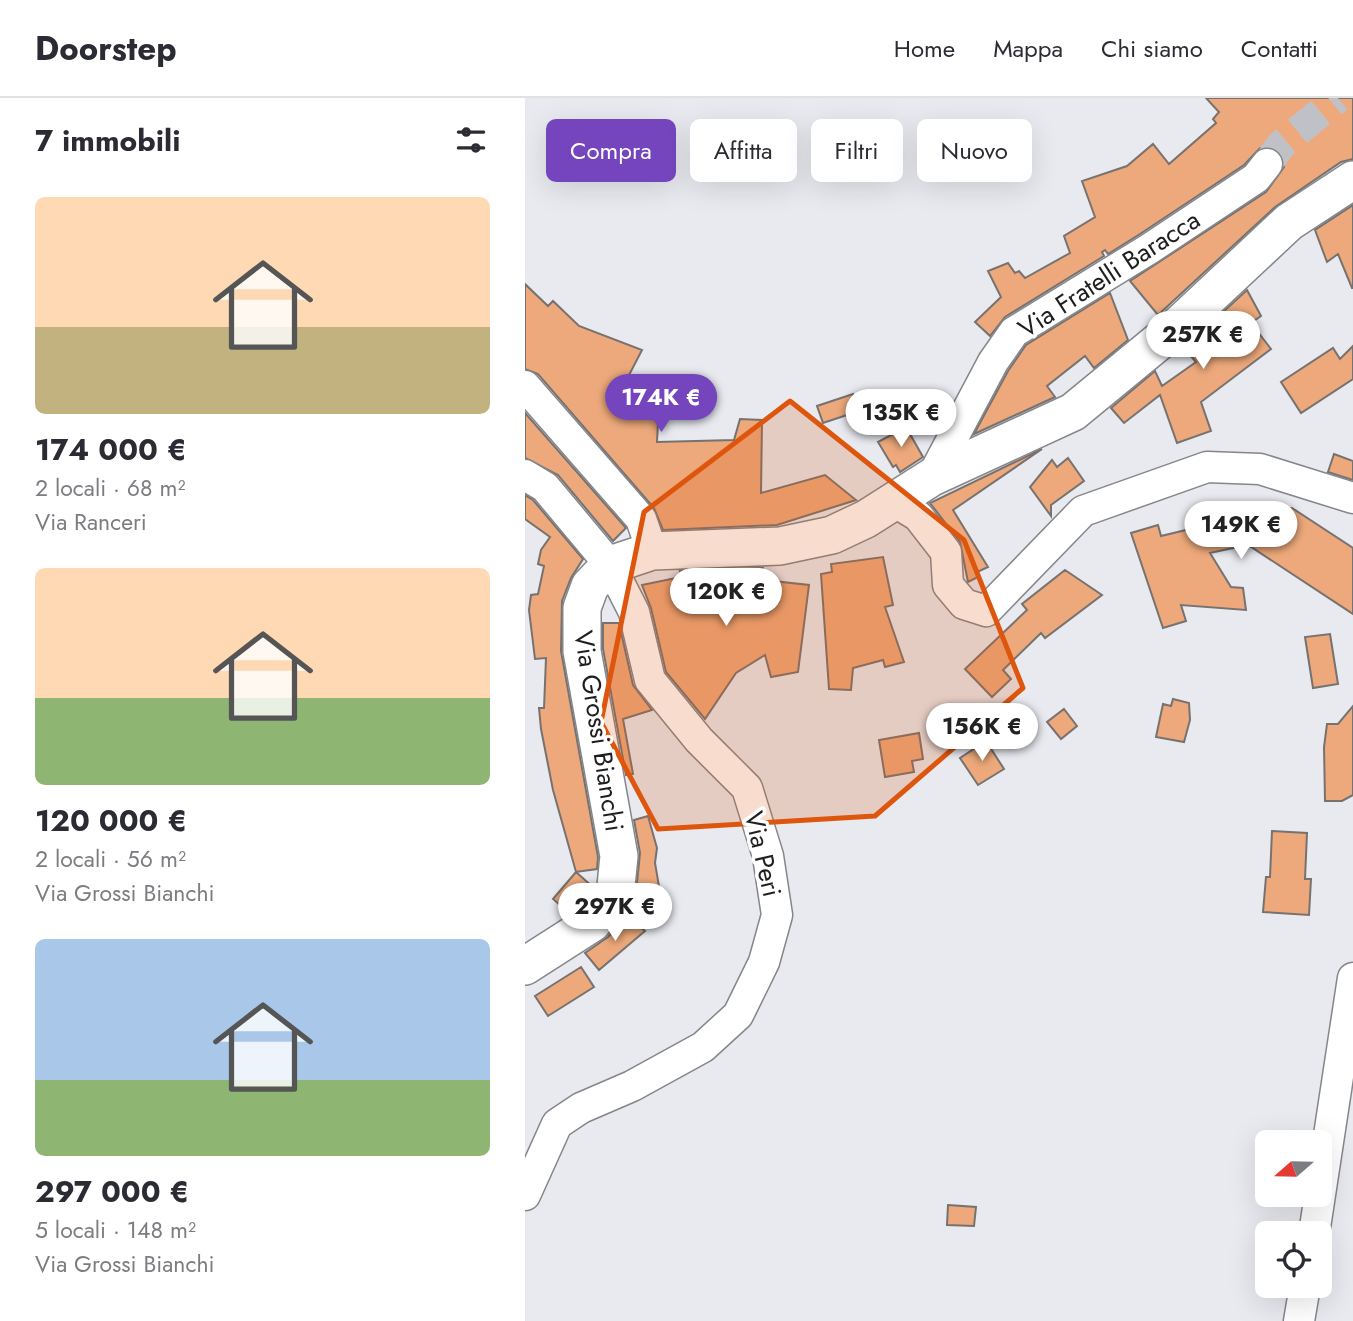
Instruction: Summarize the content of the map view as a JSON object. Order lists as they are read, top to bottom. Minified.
{"streets":{"main road":["Via Grossi Bianchi"],"street":["Via Fratelli Baracca","Via Peri"]},"crossings":[["Via Grossi Bianchi","Via Peri"]],"north":"left","page":{"header":"Doorstep","nav":["Home","Mappa","Chi siamo","Contatti"],"heading":"7 immobili","chip":["Compra","Affitta","Filtri","Nuovo"],"list":[{"name":"174 000 €","note":"2 locali · 68 m² · Via Ranceri"},{"name":"120 000 €","note":"2 locali · 56 m² · Via Grossi Bianchi"},{"name":"297 000 €","note":"5 locali · 148 m² · Via Grossi Bianchi"}],"price":["257K €","174K €","135K €","149K €","120K €","156K €","297K €"]}}
